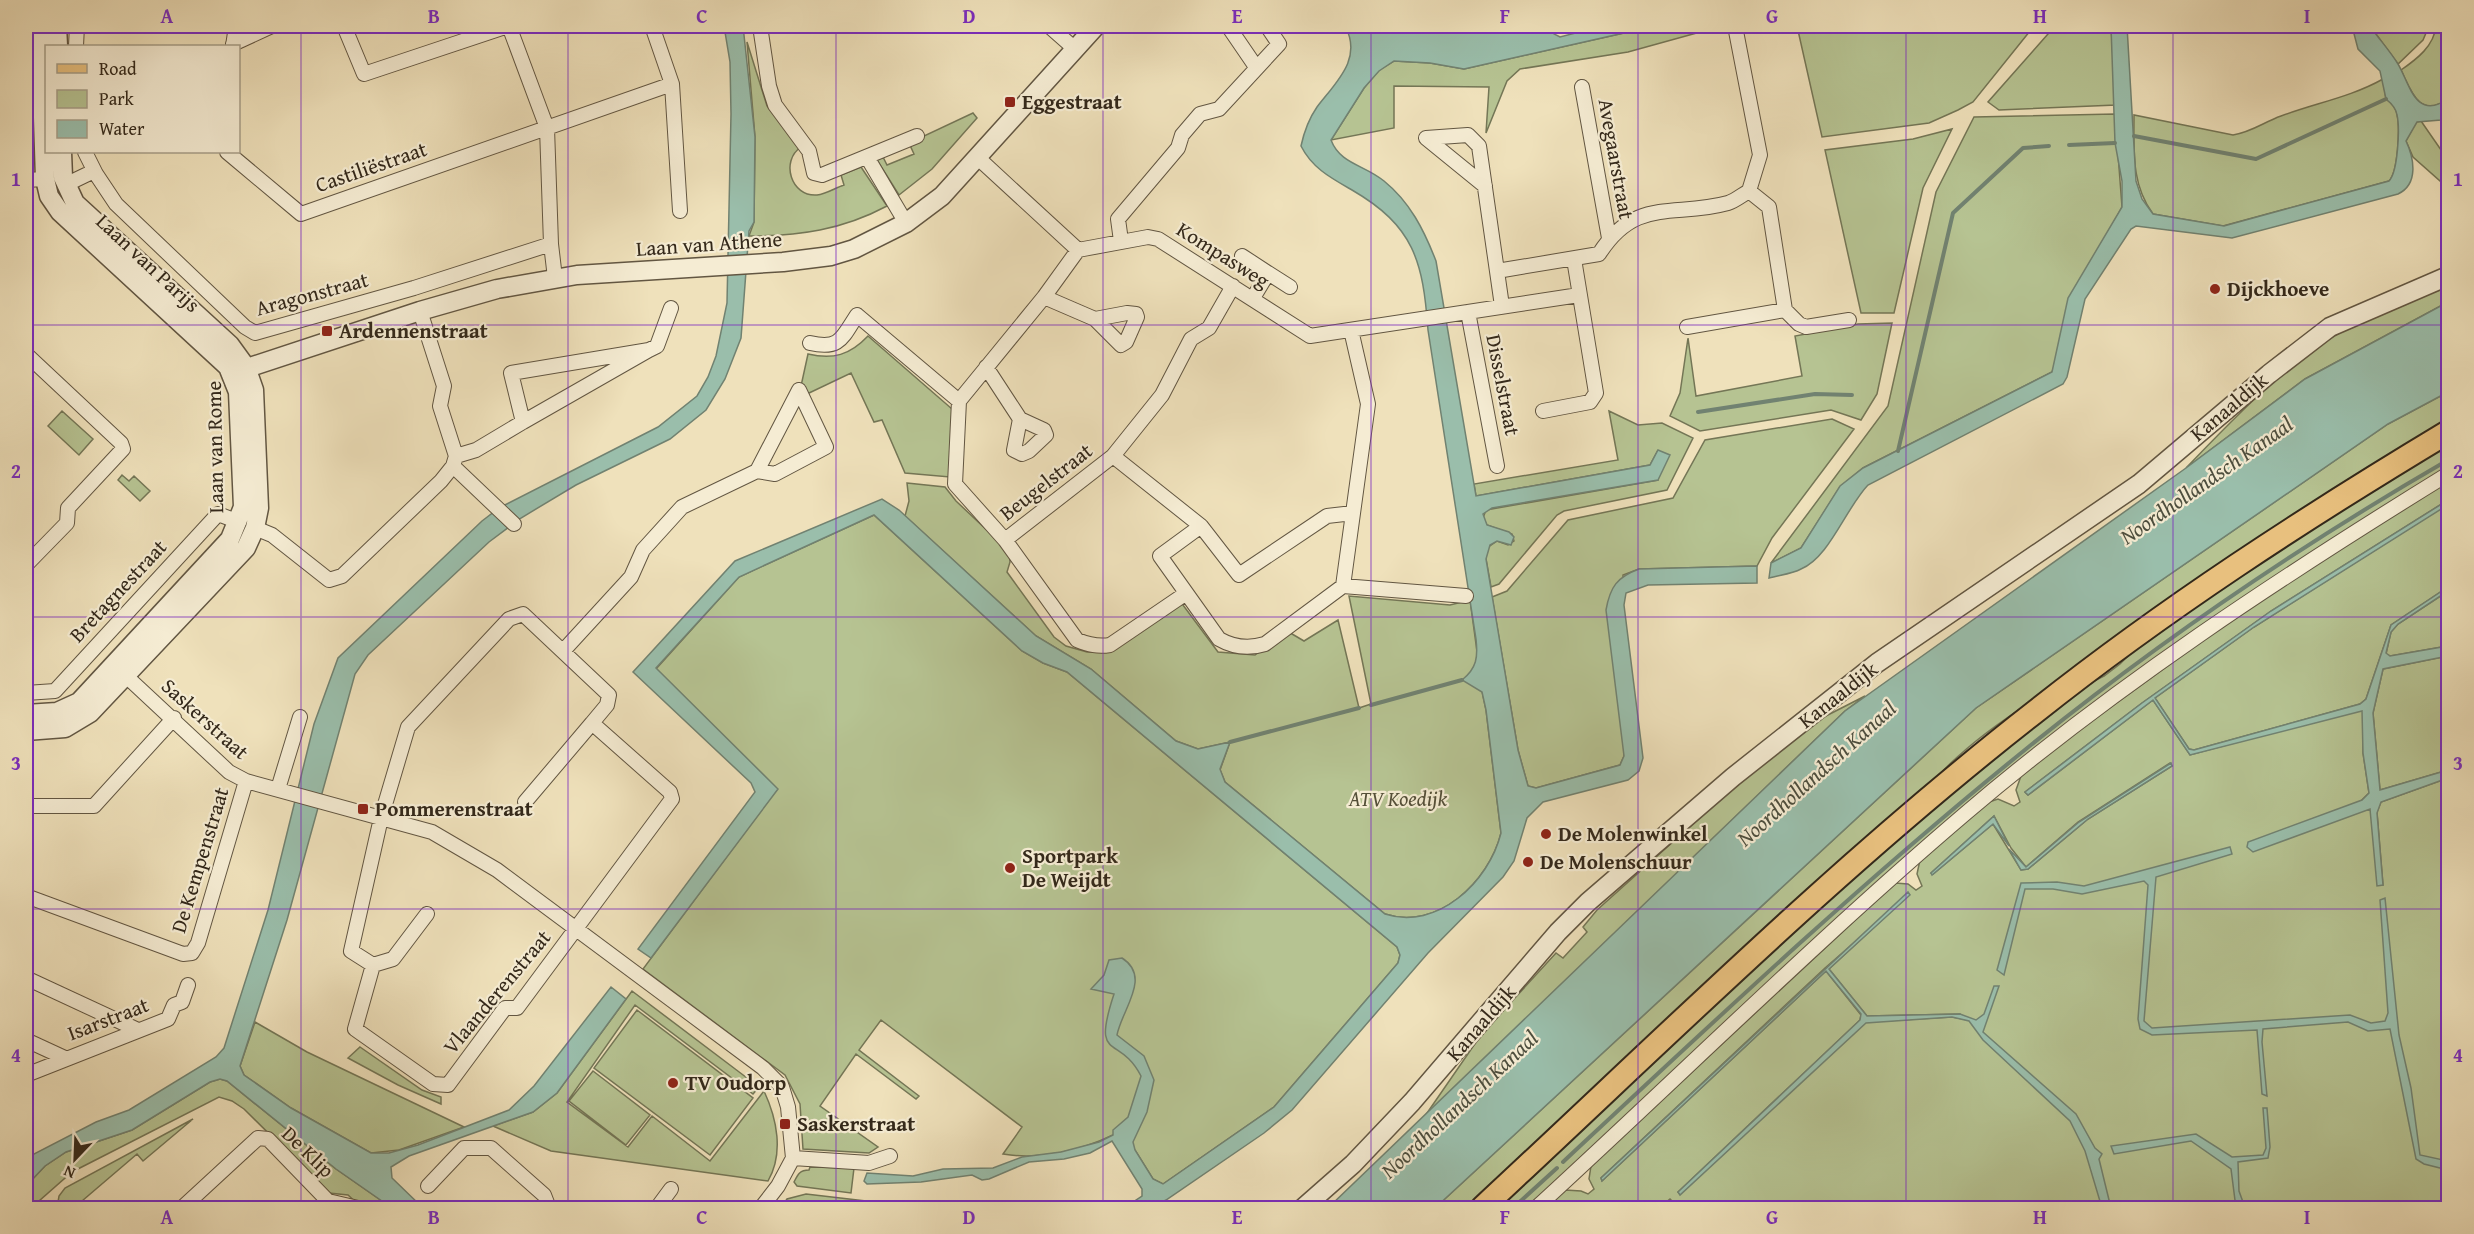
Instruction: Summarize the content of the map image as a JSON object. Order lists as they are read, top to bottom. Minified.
{"streets":{"street":["Avegaarstraat","Castiliëstraat","Laan van Athene","Kompasweg","Laan van Parijs","Aragonstraat","Disselstraat","Kanaaldijk","Laan van Rome","Beugelstraat","Bretagnestraat","Saskerstraat","De Kempenstraat","Vlaanderenstraat","Isarstraat","De Klip"]},"crossings":[["Laan van Athene","Laan van Parijs"],["Laan van Athene","Laan van Rome"],["Kompasweg","Disselstraat"],["Kompasweg","Beugelstraat"],["Laan van Parijs","Laan van Rome"],["Laan van Rome","Bretagnestraat"],["Laan van Rome","Saskerstraat"],["Saskerstraat","De Kempenstraat"],["Saskerstraat","Vlaanderenstraat"]],"water":["Noordhollandsch Kanaal"],"parks":["ATV Koedijk"],"places":{"transit":["Eggestraat","Ardennenstraat","Pommerenstraat","Saskerstraat"],"other":["Dijckhoeve","De Molenwinkel","De Molenschuur","Sportpark De Weijdt","TV Oudorp"]},"legend":["Road","Park","Water"],"north":"bottom left","grid":{"columns":["A","B","C","D","E","F","G","H","I"],"rows":["1","2","3","4"]}}
